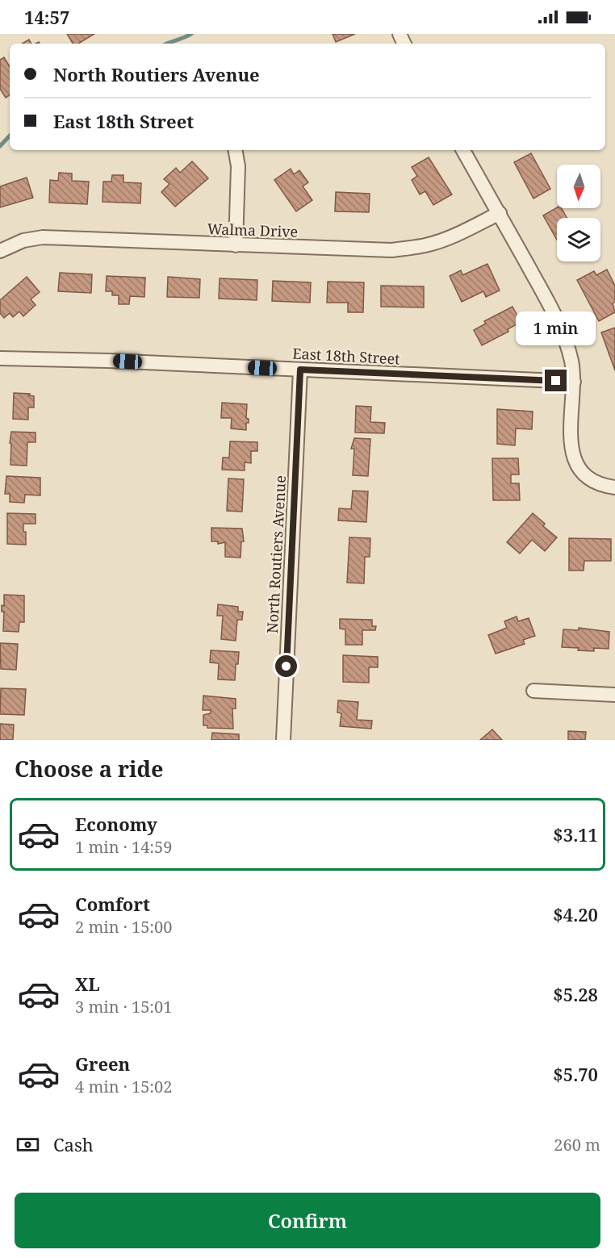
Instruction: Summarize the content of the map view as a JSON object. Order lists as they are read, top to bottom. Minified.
{"streets":{"street":["Walma Drive","East 18th Street","North Routiers Avenue"]},"crossings":[["East 18th Street","North Routiers Avenue"]],"north":"bottom","page":{"status":"14:57","banner":["North Routiers Avenue","East 18th Street"],"bubble":"1 min","heading":"Choose a ride","list":[{"name":"Economy","note":"1 min · 14:59","value":"$3.11"},{"name":"Comfort","note":"2 min · 15:00","value":"$4.20"},{"name":"XL","note":"3 min · 15:01","value":"$5.28"},{"name":"Green","note":"4 min · 15:02","value":"$5.70"}],"pay":["Cash","260 m"],"buttons":"Confirm"}}
